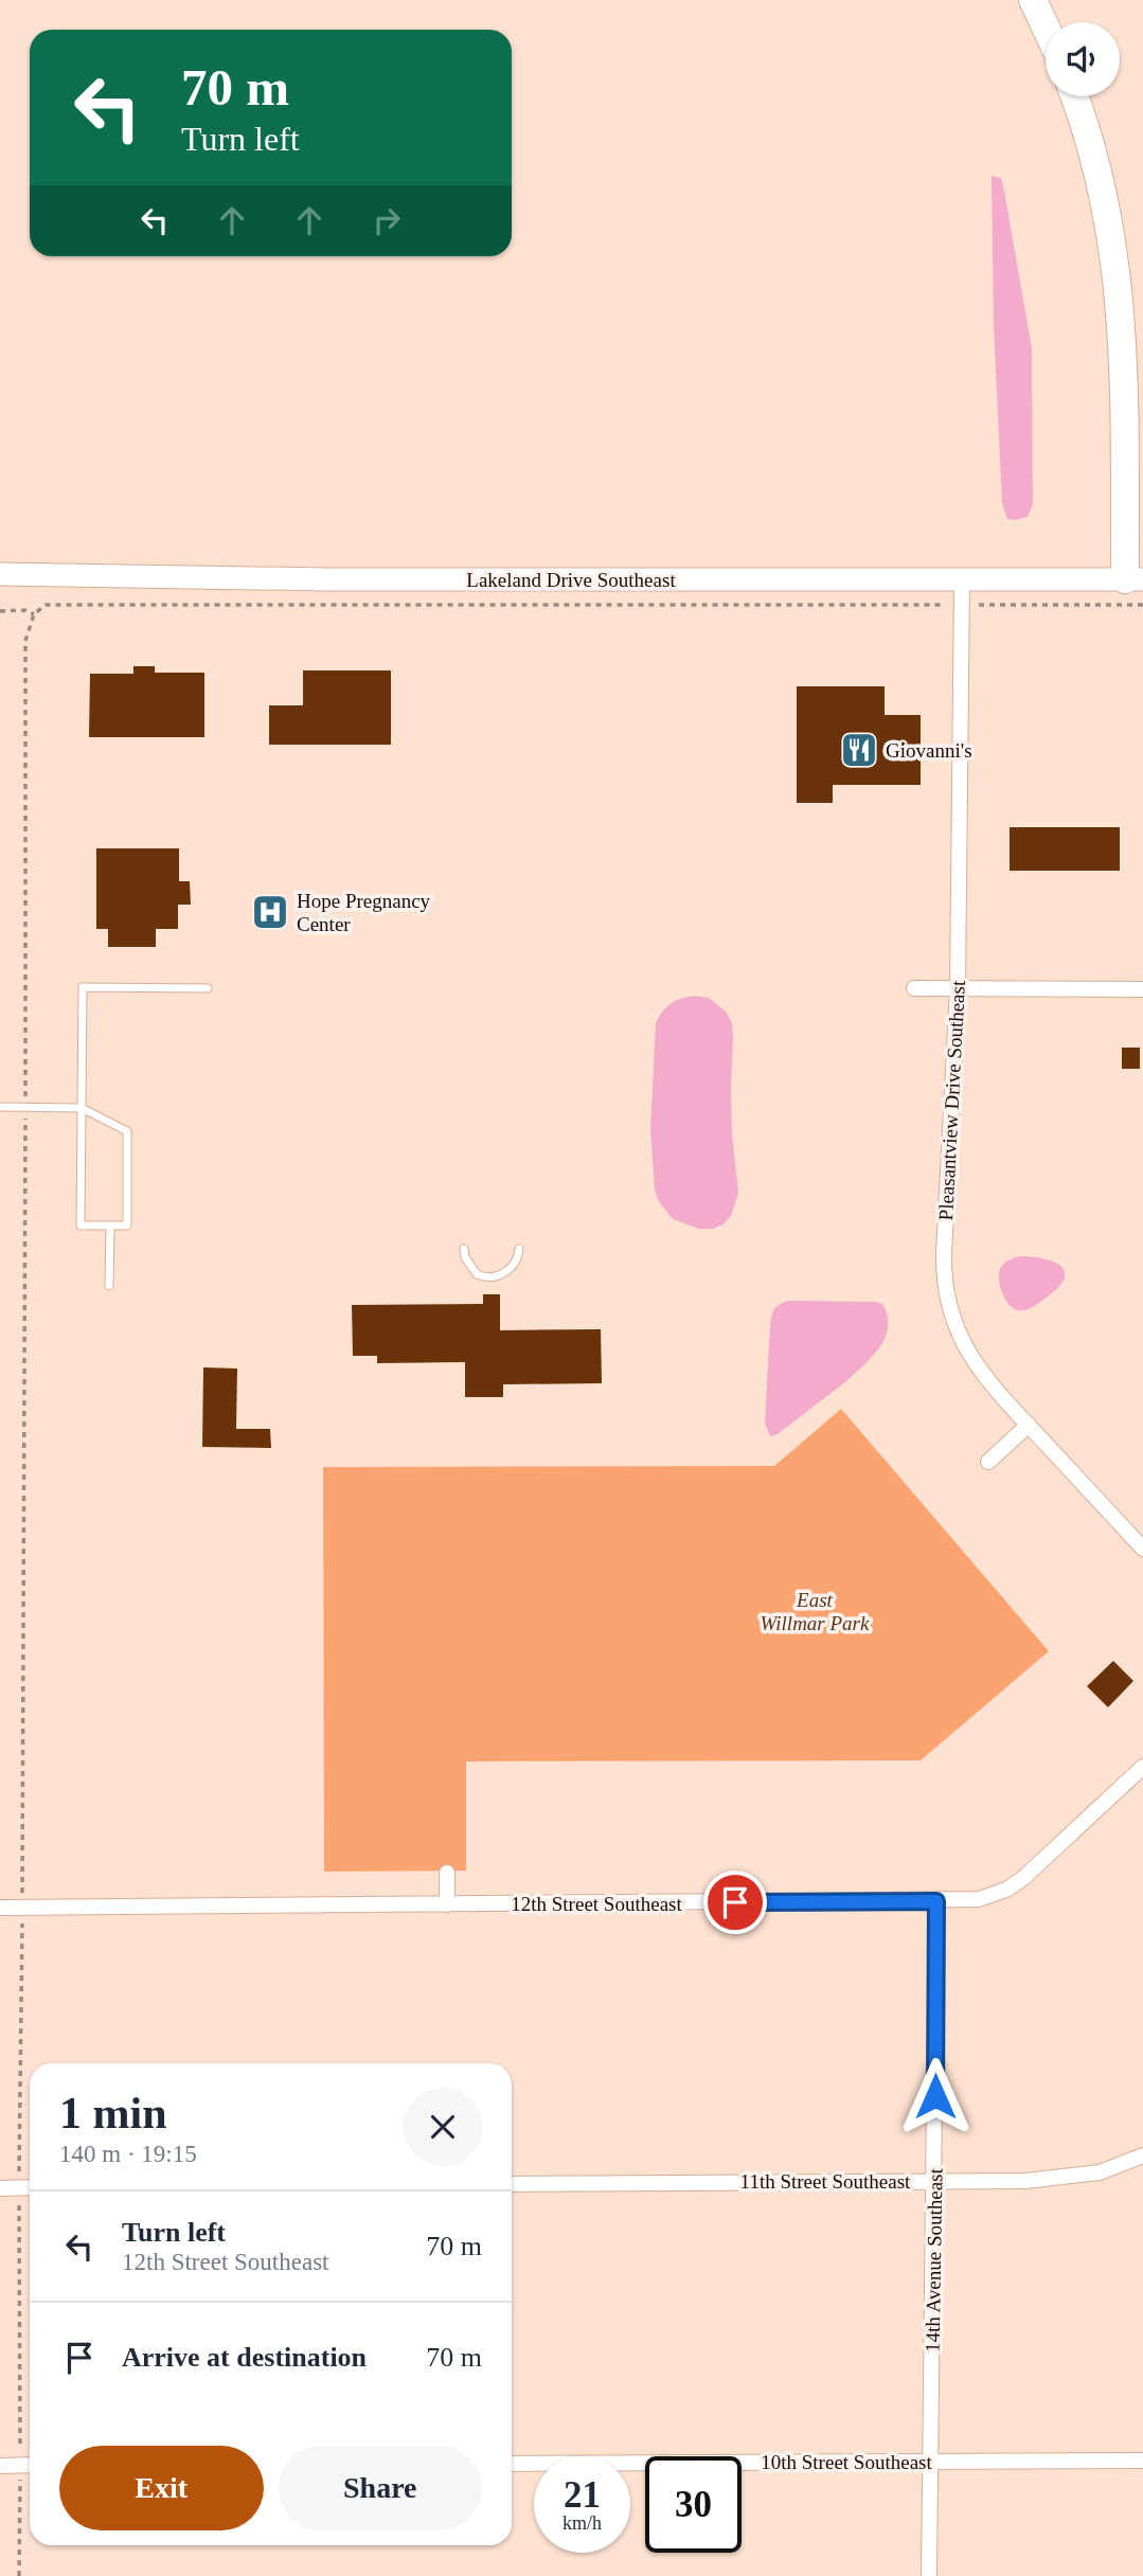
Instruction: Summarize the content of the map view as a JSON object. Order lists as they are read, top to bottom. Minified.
{"streets":{"main road":["Lakeland Drive Southeast"],"street":["Pleasantview Drive Southeast","12th Street Southeast","11th Street Southeast","14th Avenue Southeast","10th Street Southeast"]},"crossings":[["Lakeland Drive Southeast","Pleasantview Drive Southeast"],["12th Street Southeast","14th Avenue Southeast"],["11th Street Southeast","14th Avenue Southeast"],["14th Avenue Southeast","10th Street Southeast"]],"parks":["East Willmar Park"],"places":{"restaurant":["Giovanni's"],"hospital":["Hope Pregnancy Center"]},"page":{"turn":["70 m","Turn left"],"heading":["1 min","140 m · 19:15"],"list":[{"name":"Turn left","note":"12th Street Southeast","value":"70 m"},{"name":"Arrive at destination","value":"70 m"}],"buttons":["Exit","Share"],"speed":"21 km/h","limit":"30"}}
